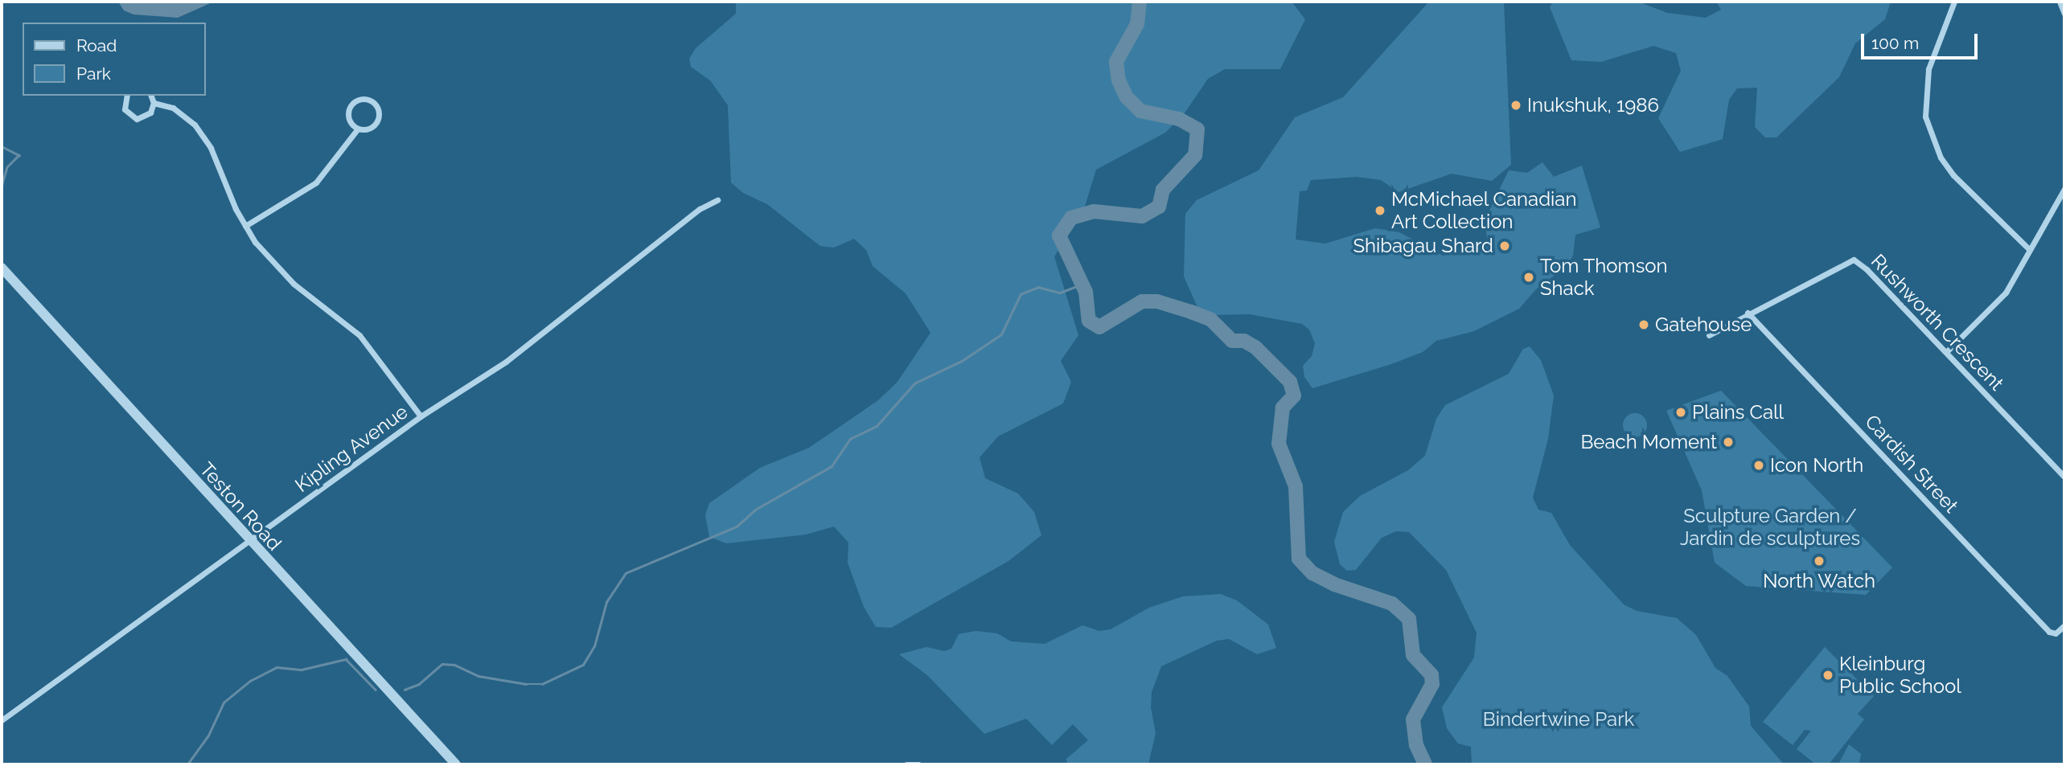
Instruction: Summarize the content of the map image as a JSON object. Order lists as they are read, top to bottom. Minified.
{"streets":{"street":["Rushworth Crescent","Kipling Avenue","Cardish Street","Teston Road"]},"crossings":[["Rushworth Crescent","Cardish Street"],["Kipling Avenue","Teston Road"]],"parks":["Sculpture Garden / Jardin de sculptures","Bindertwine Park"],"places":["Inukshuk, 1986","McMichael Canadian Art Collection","Shibagau Shard","Tom Thomson Shack","Gatehouse","Plains Call","Beach Moment","Icon North","North Watch","Kleinburg Public School"],"legend":["Road","Park"],"scale_bar":"100 m"}
